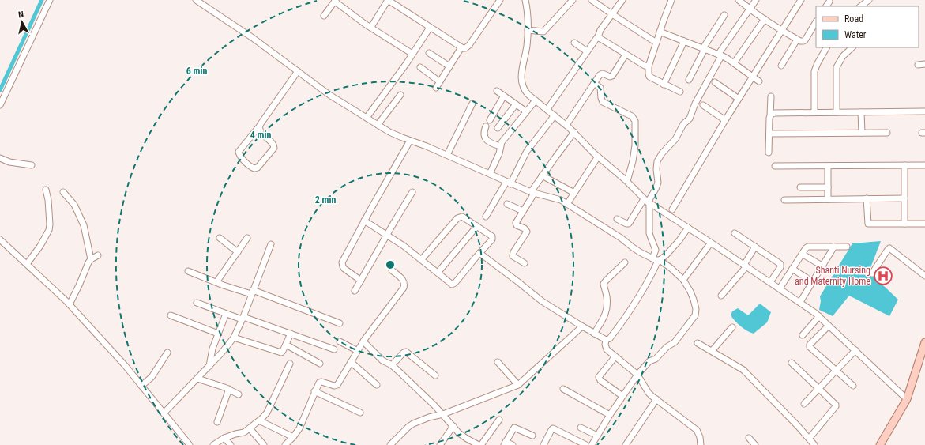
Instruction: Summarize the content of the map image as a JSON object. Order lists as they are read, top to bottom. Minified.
{"places":{"hospital":["Shanti Nursing and Maternity Home"]},"legend":["Road","Water"],"north":"top","rings":["6 min","4 min","2 min"]}
